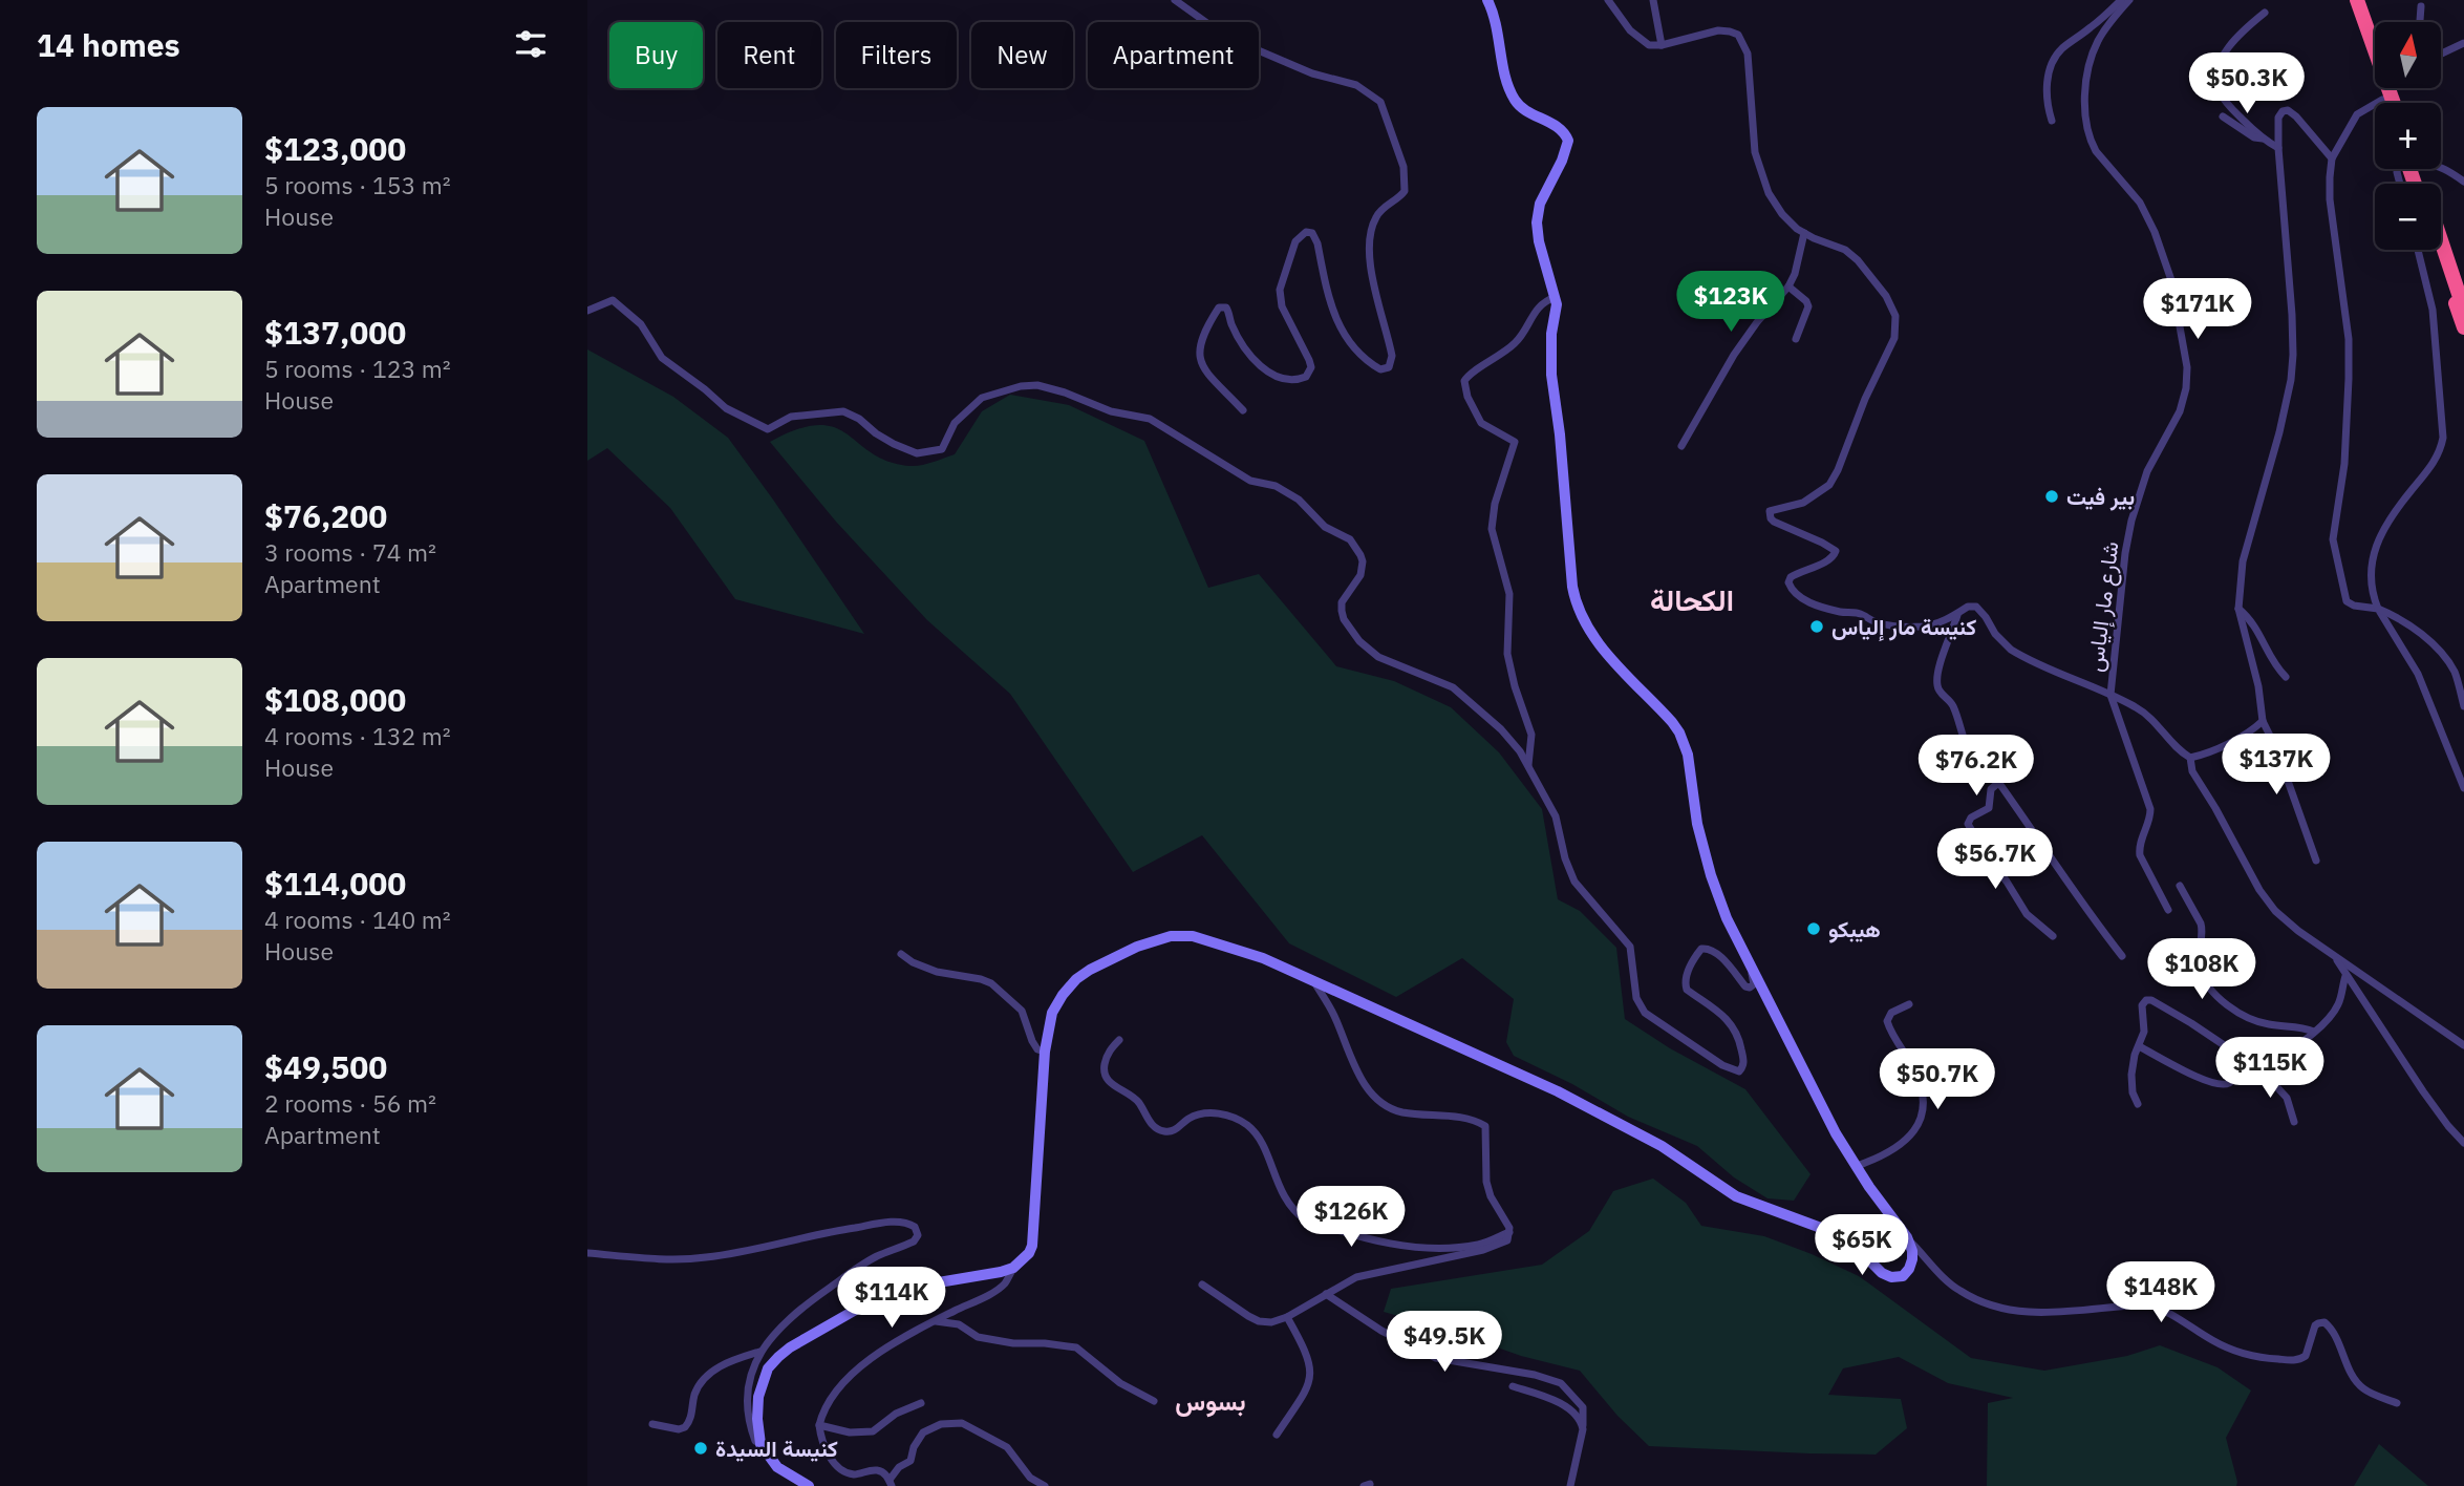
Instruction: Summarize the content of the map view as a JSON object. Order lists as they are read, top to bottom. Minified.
{"streets":{"street":["شارع مار إلياس"]},"districts":["الكحالة","بسوس"],"places":["بير فيت","كنيسة مار إلياس","هيبكو","كنيسة السيدة"],"north":"top","page":{"heading":"14 homes","map_buttons":["+","−"],"chip":["Buy","Rent","Filters","New","Apartment"],"price":["$50.3K","$123K","$171K","$137K","$76.2K","$56.7K","$108K","$115K","$50.7K","$126K","$65K","$148K","$114K","$49.5K"],"list":[{"name":"$123,000","note":"5 rooms · 153 m² · House"},{"name":"$137,000","note":"5 rooms · 123 m² · House"},{"name":"$76,200","note":"3 rooms · 74 m² · Apartment"},{"name":"$108,000","note":"4 rooms · 132 m² · House"},{"name":"$114,000","note":"4 rooms · 140 m² · House"},{"name":"$49,500","note":"2 rooms · 56 m² · Apartment"}]}}
